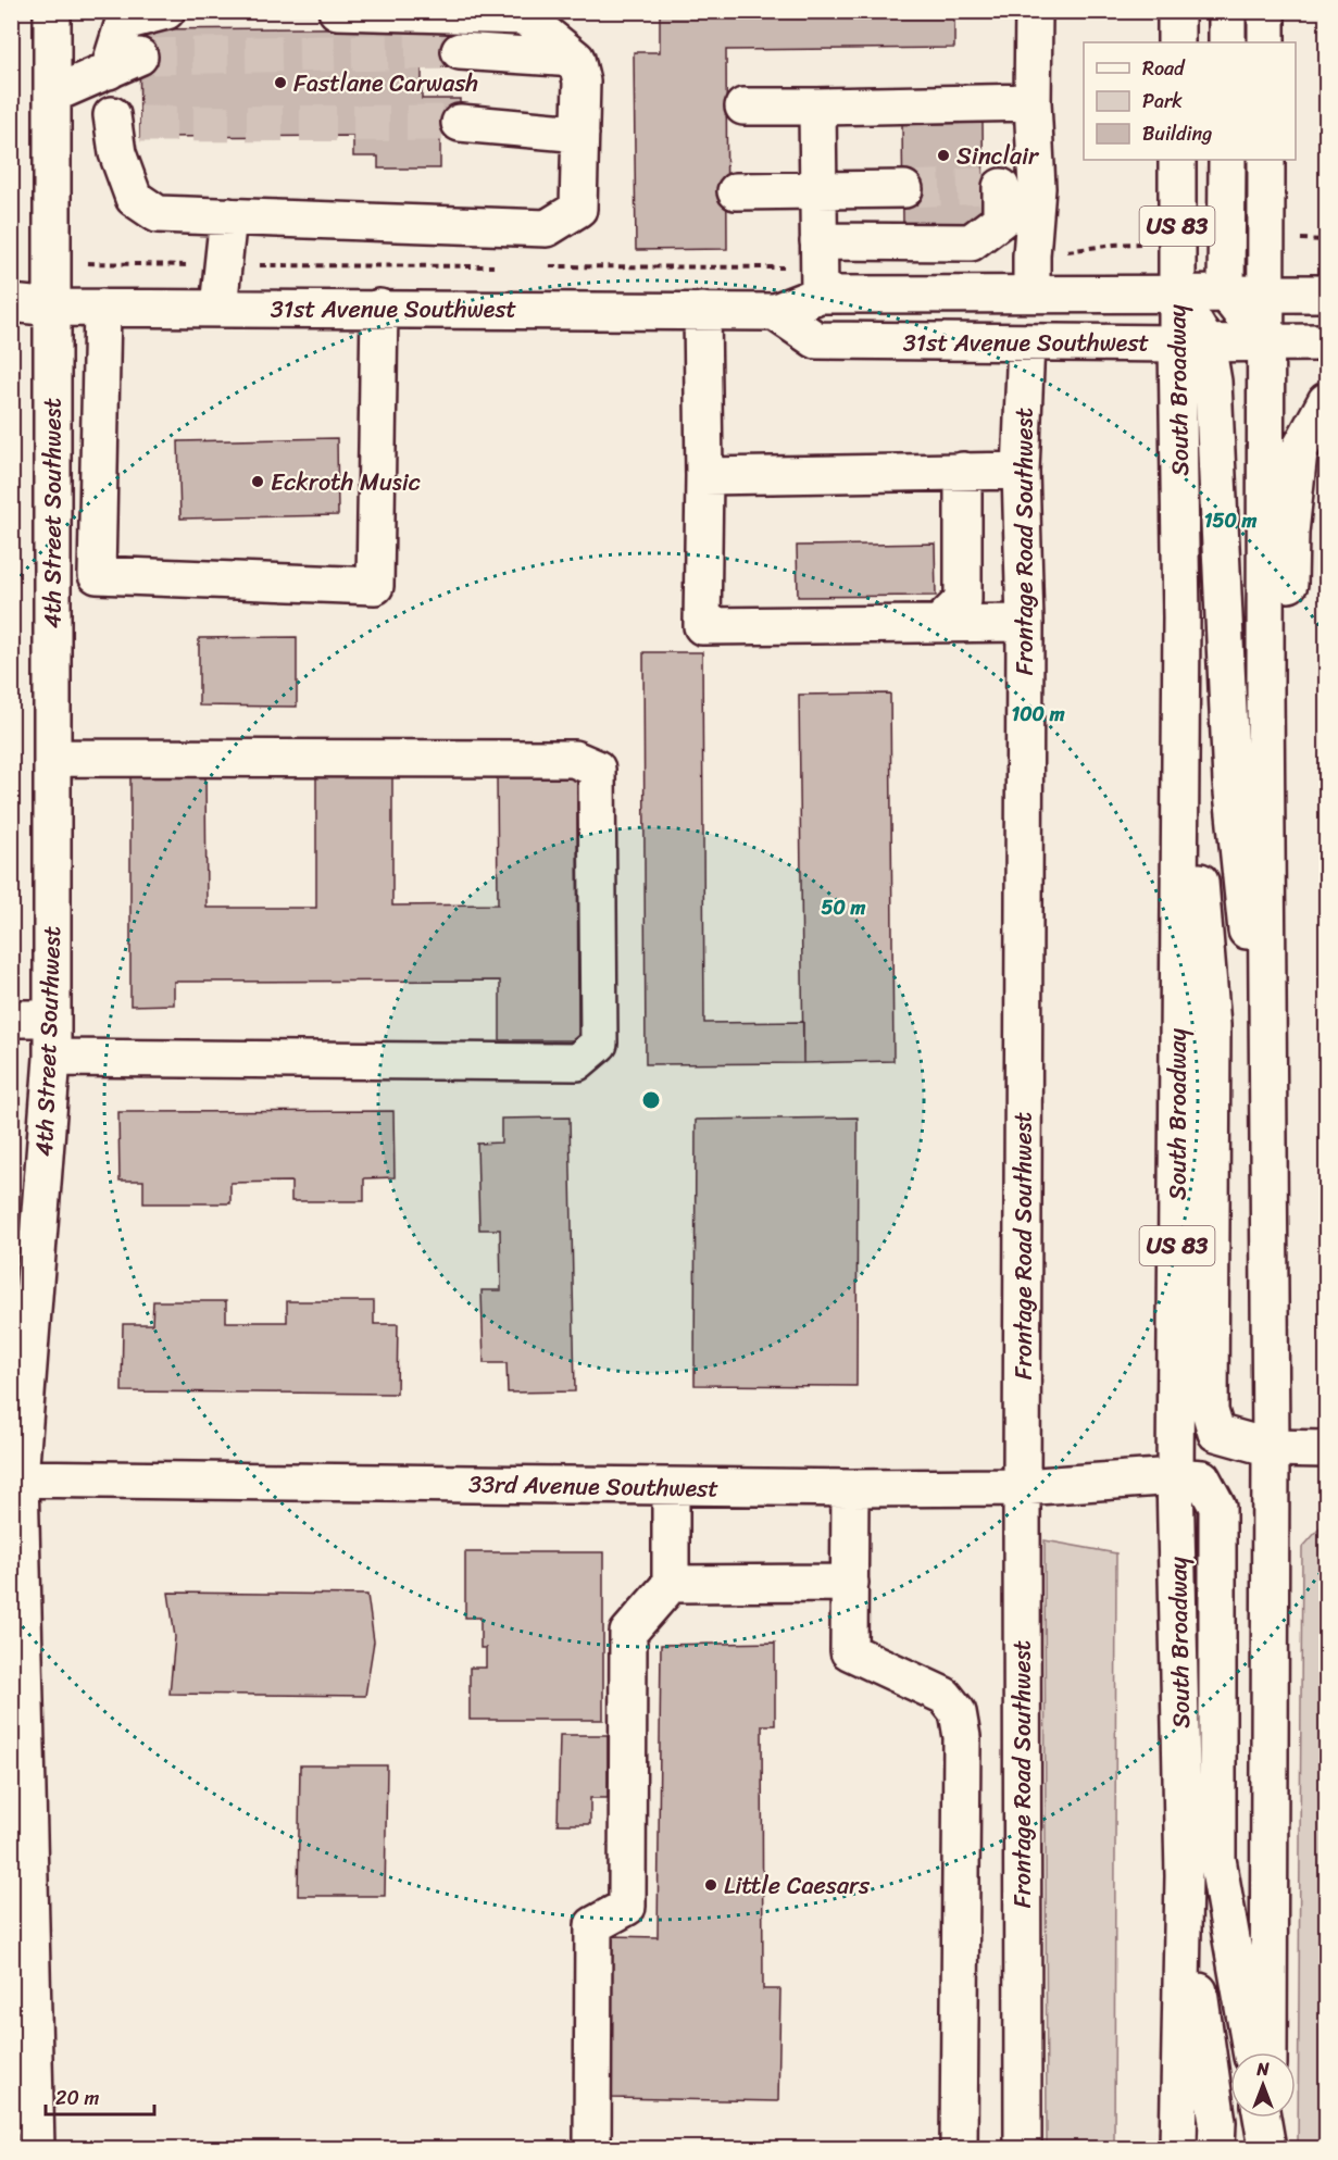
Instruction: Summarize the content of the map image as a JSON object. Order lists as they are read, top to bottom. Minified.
{"streets":{"main road":["US 83","31st Avenue Southwest","South Broadway","4th Street Southwest","Frontage Road Southwest","33rd Avenue Southwest"]},"crossings":[["31st Avenue Southwest","South Broadway"],["31st Avenue Southwest","4th Street Southwest"],["31st Avenue Southwest","Frontage Road Southwest"],["South Broadway","33rd Avenue Southwest"],["4th Street Southwest","33rd Avenue Southwest"],["Frontage Road Southwest","33rd Avenue Southwest"]],"places":["Fastlane Carwash","Sinclair","Eckroth Music","Little Caesars"],"legend":["Road","Park","Building"],"scale_bar":"20 m","north":"top","rings":["150 m","100 m","50 m"]}
